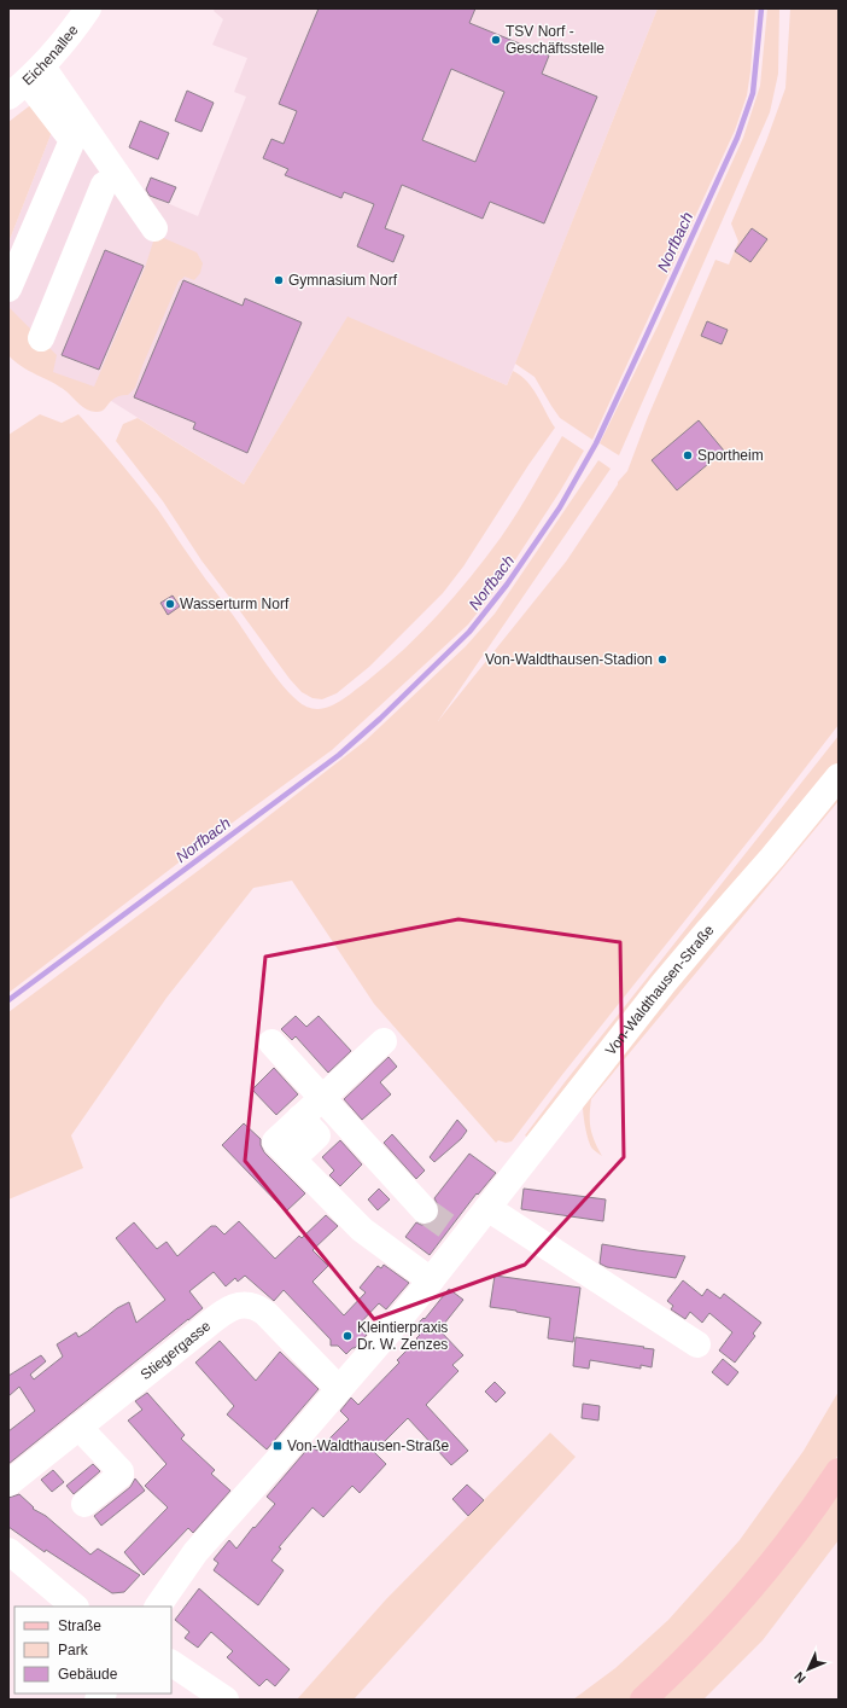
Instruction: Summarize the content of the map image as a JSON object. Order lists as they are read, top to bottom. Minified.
{"streets":{"street":["Eichenallee","Von-Waldthausen-Straße","Stiegergasse"]},"crossings":[["Von-Waldthausen-Straße","Stiegergasse"]],"water":["Norfbach"],"places":{"other":["TSV Norf - Geschäftsstelle","Gymnasium Norf","Sportheim","Wasserturm Norf","Von-Waldthausen-Stadion","Kleintierpraxis Dr. W. Zenzes"],"transit":["Von-Waldthausen-Straße"]},"legend":["Straße","Park","Gebäude"],"north":"bottom left"}
